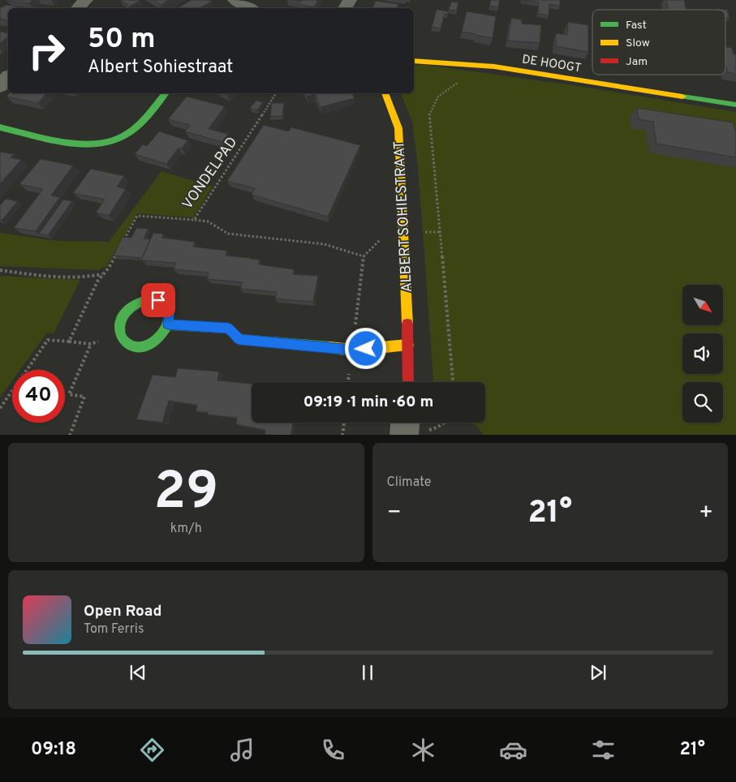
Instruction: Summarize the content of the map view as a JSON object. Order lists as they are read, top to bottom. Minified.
{"streets":{"street":["DE HOOGT","ALBERT SOHIESTRAAT"],"path":["VONDELPAD"]},"legend":["Fast","Slow","Jam"],"north":"bottom right","page":{"turn":["50 m","Albert Sohiestraat"],"limit":"40","trip":"09:19 · 1 min · 60 m","tile":[["29","km/h"],"Climate"],"heat":["−","21°","+"],"song":["Open Road","Tom Ferris"],"tabs":["09:18","21°"]}}
